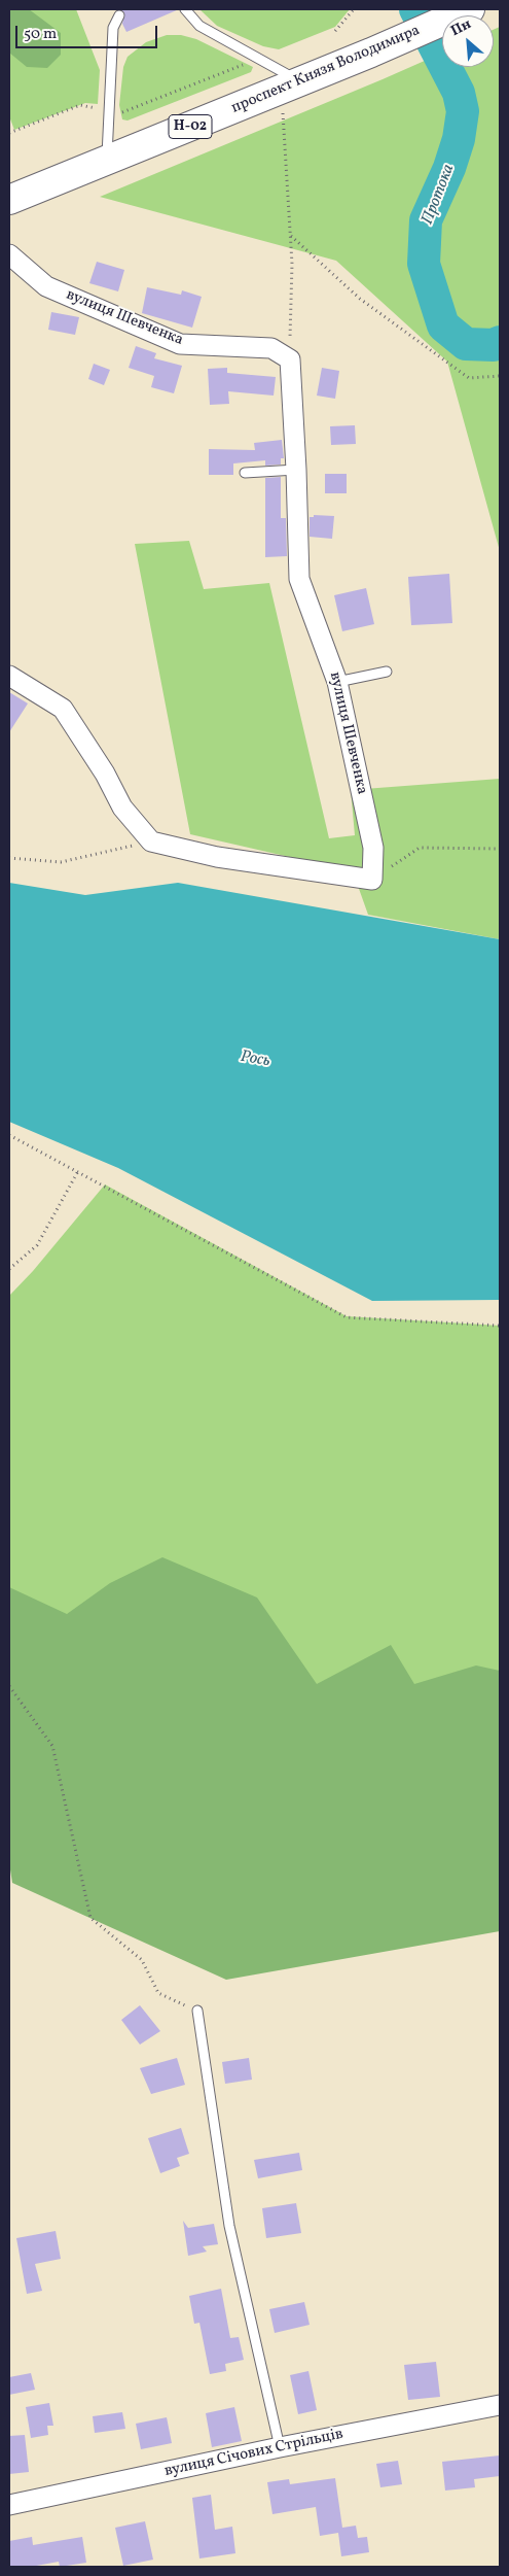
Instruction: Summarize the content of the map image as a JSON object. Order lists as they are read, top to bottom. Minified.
{"streets":{"main road":["проспект Князя Володимира","Н-02"],"street":["вулиця Шевченка","вулиця Січових Стрільців"]},"water":["Протока","Рось"],"scale_bar":"50 m","north":"top left"}
